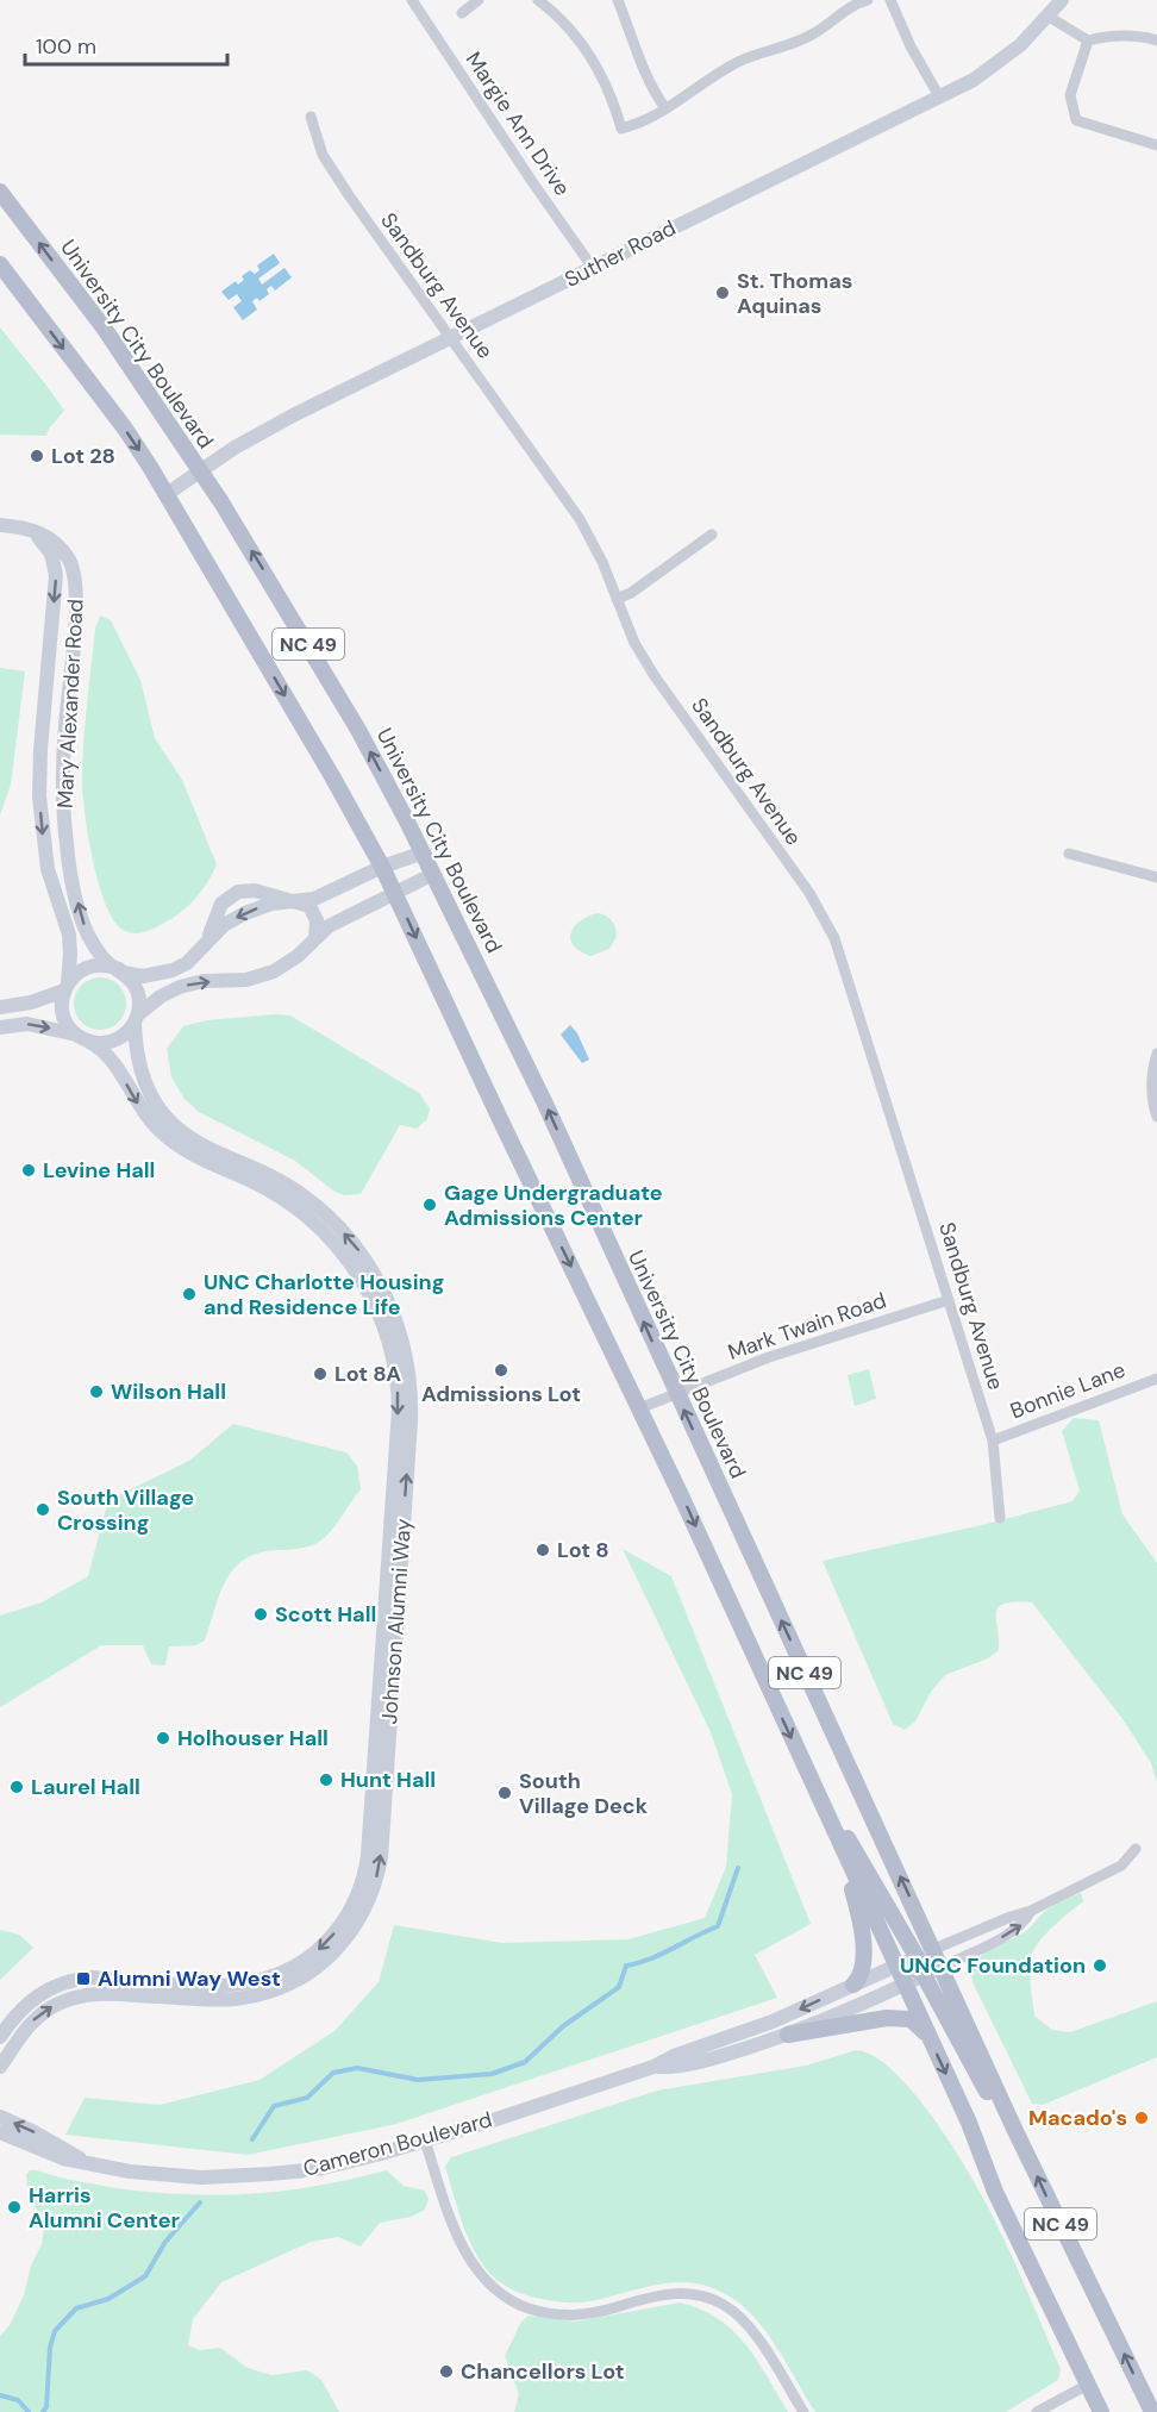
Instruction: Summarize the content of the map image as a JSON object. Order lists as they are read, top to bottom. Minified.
{"streets":{"main road":["University City Boulevard","NC 49"],"street":["Margie Ann Drive","Suther Road","Sandburg Avenue","Mary Alexander Road","Mark Twain Road","Bonnie Lane","Johnson Alumni Way","Cameron Boulevard"]},"crossings":[["Margie Ann Drive","Suther Road"],["Suther Road","Sandburg Avenue"],["Suther Road","University City Boulevard"],["Suther Road","NC 49"],["Sandburg Avenue","Mark Twain Road"],["Sandburg Avenue","Bonnie Lane"],["University City Boulevard","Mark Twain Road"],["University City Boulevard","Cameron Boulevard"],["NC 49","Mark Twain Road"],["NC 49","Cameron Boulevard"],["Mary Alexander Road","Johnson Alumni Way"]],"places":{"other":["St. Thomas Aquinas","Lot 28","Levine Hall","Gage Undergraduate Admissions Center","UNC Charlotte Housing and Residence Life","Admissions Lot","Lot 8A","Wilson Hall","South Village Crossing","Lot 8","Scott Hall","Holhouser Hall","Hunt Hall","Laurel Hall","South Village Deck","UNCC Foundation","Macado's","Harris Alumni Center","Chancellors Lot"],"transit":["Alumni Way West"]},"scale_bar":"100 m"}
